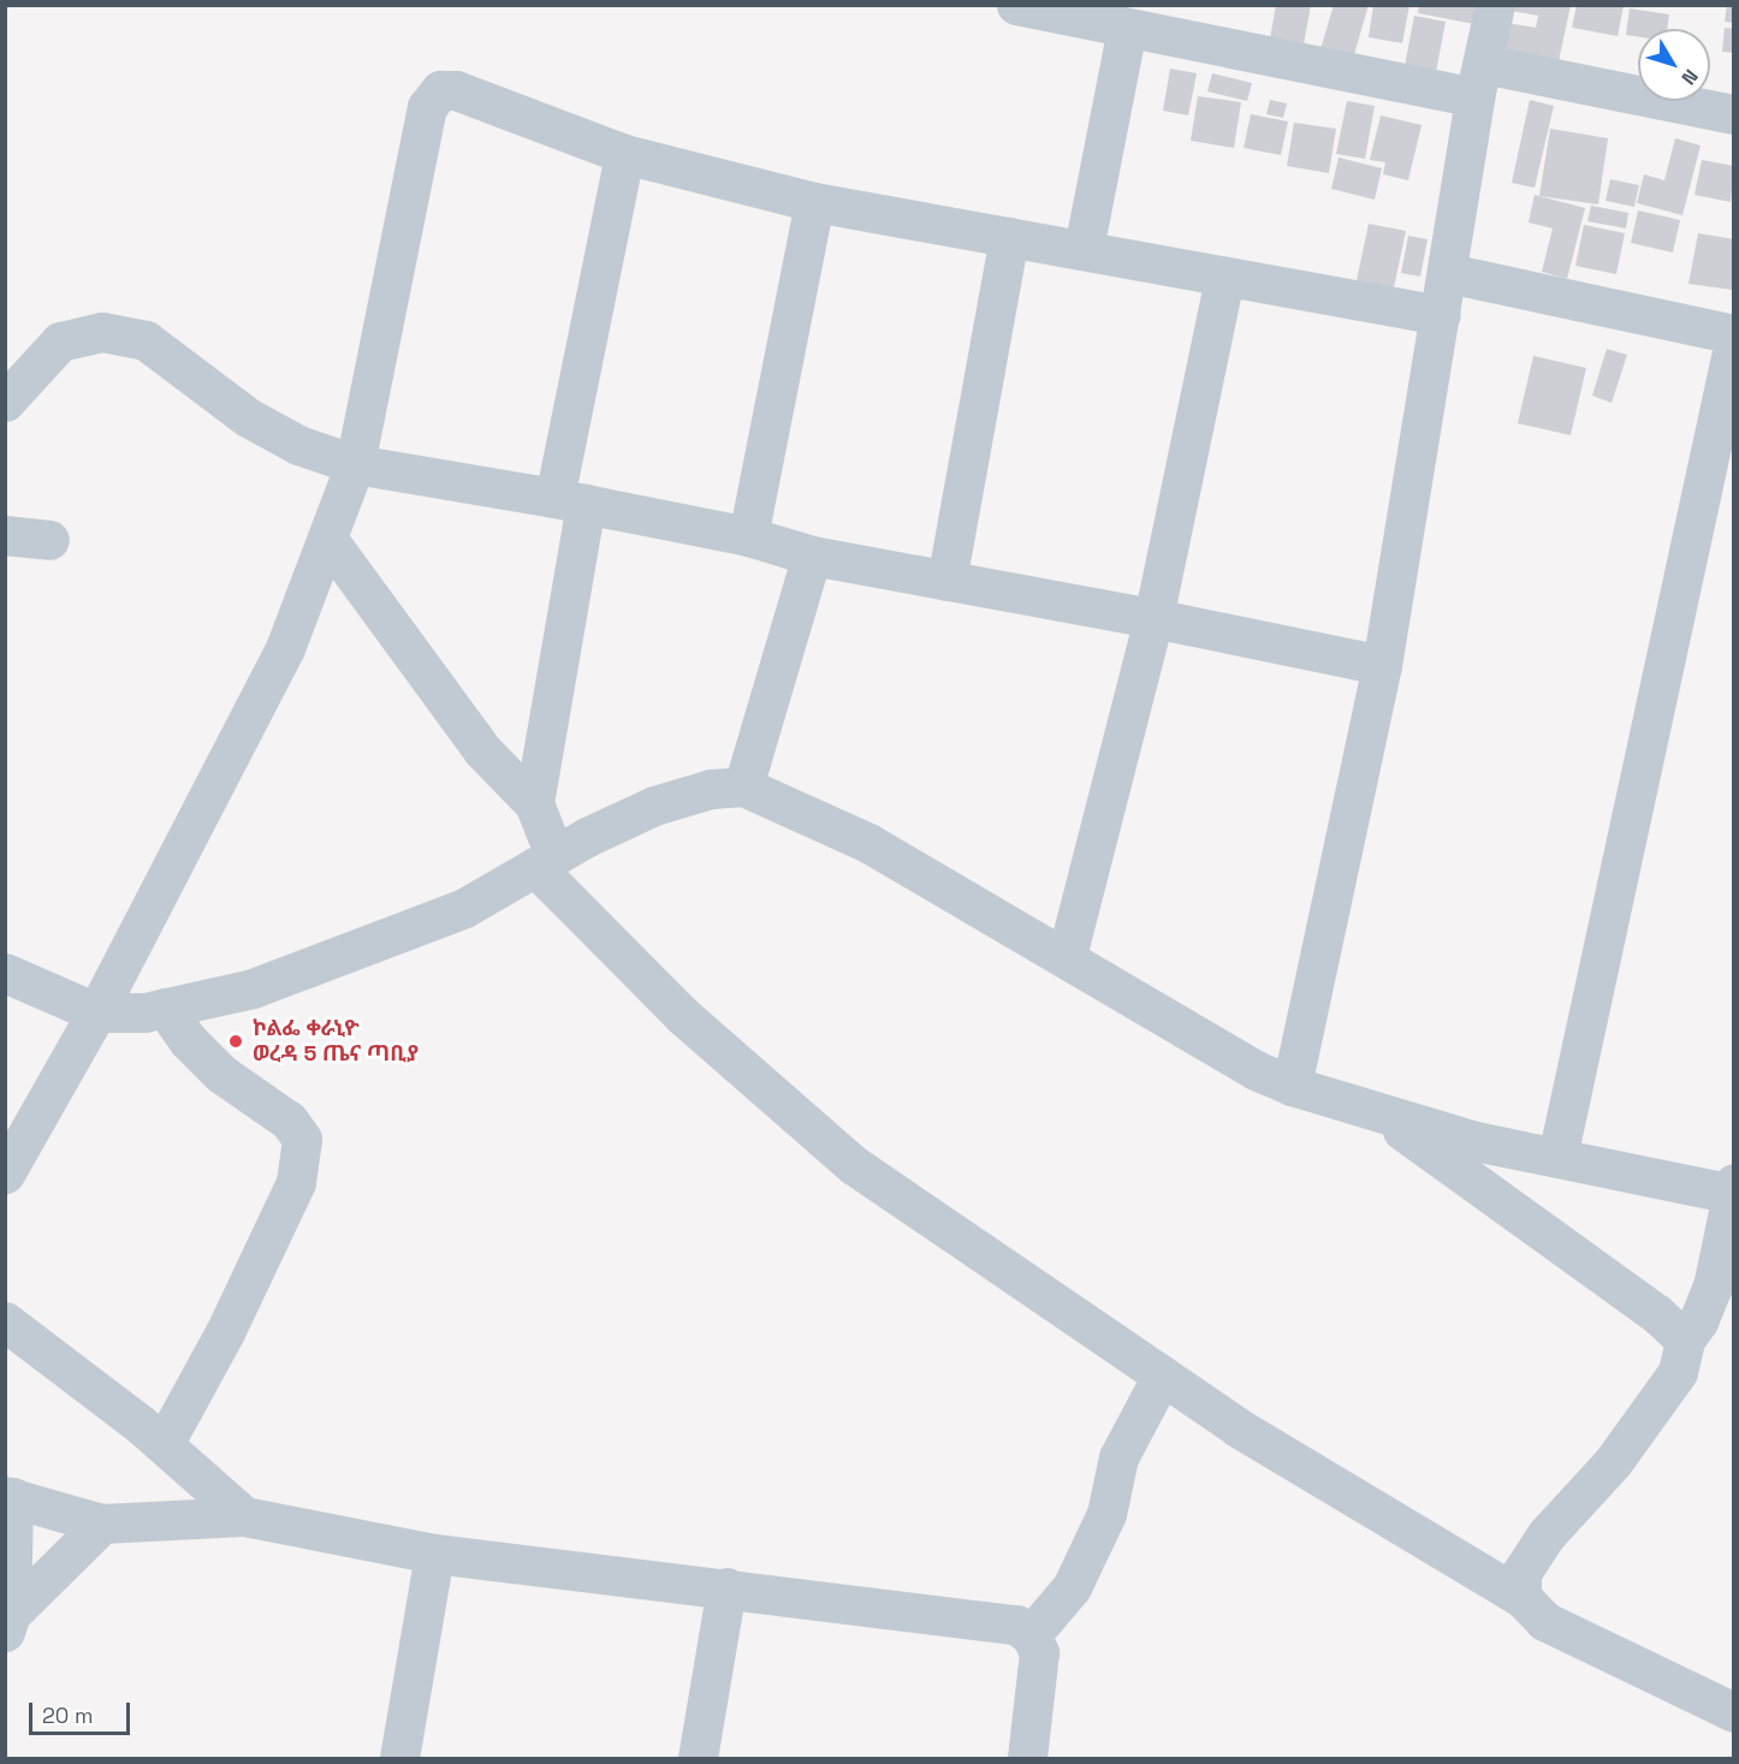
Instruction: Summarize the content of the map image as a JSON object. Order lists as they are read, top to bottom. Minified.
{"places":["ኮልፌ ቀራኒዮ ወረዳ 5 ጤና ጣቢያ"],"scale_bar":"20 m","north":"bottom right"}
